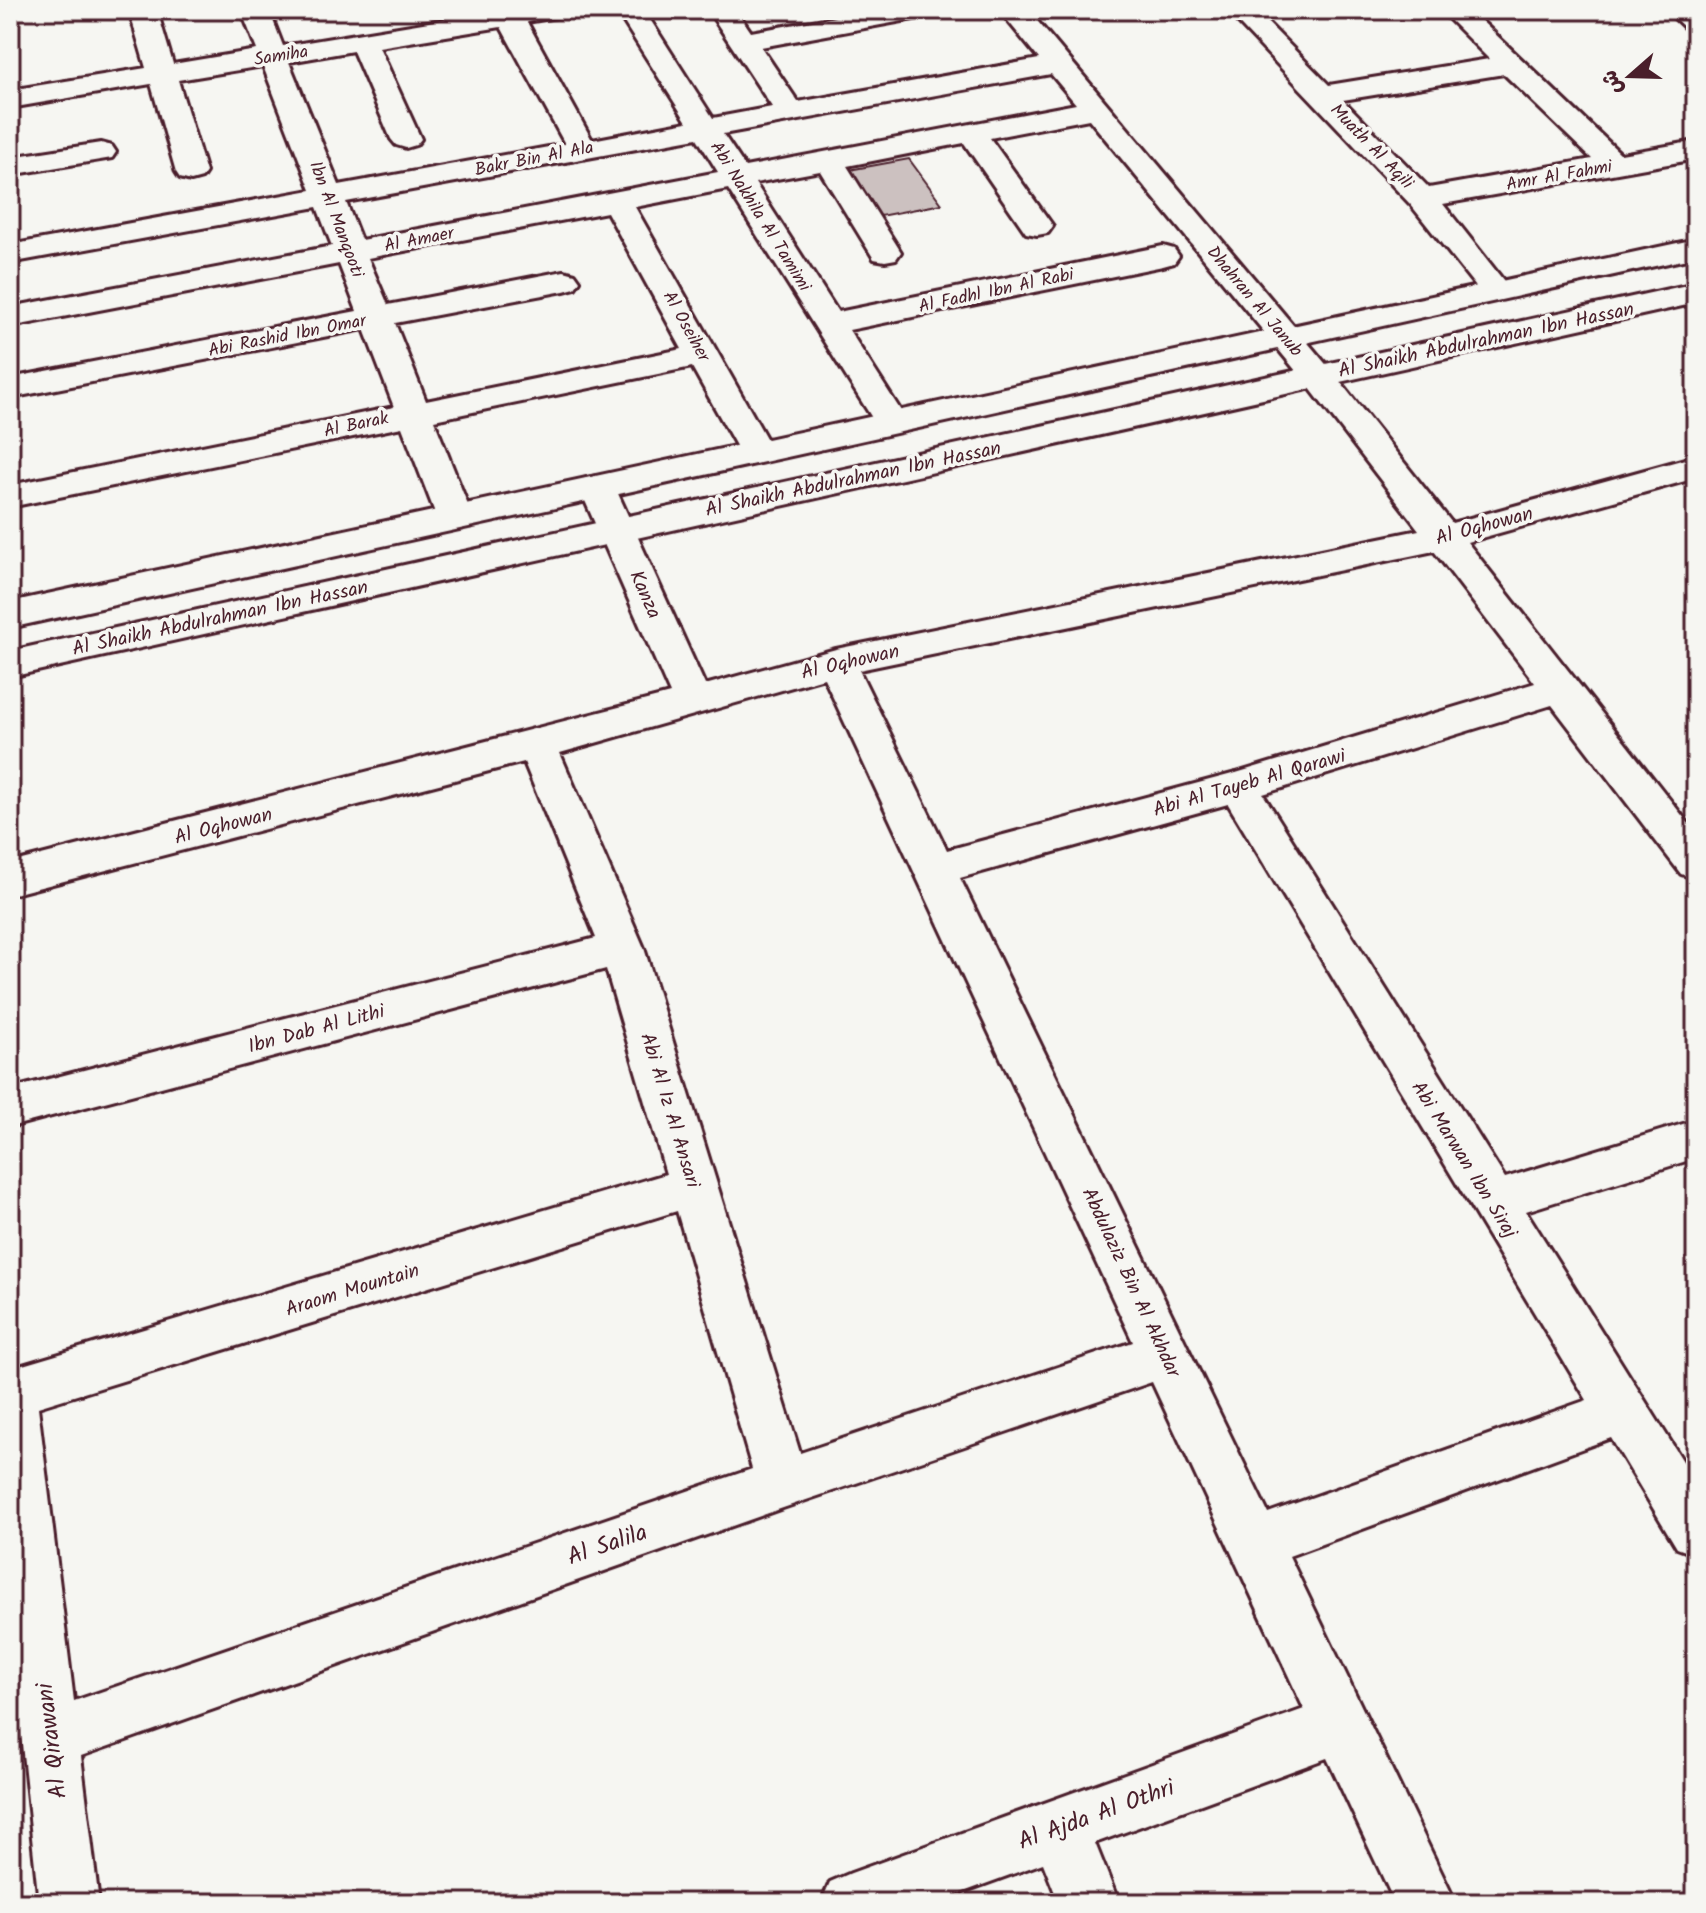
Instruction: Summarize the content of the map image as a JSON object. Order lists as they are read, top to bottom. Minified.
{"streets":{"street":["Samiha","Muath Al Aqili","Bakr Bin Al Ala","Amr Al Fahmi","Abi Nakhila Al Tamimi","Ibn Al Manqooti","Al Amaer","Al Fadhl Ibn Al Rabi","Dhahran Al Janub","Al Oseiher","Abi Rashid Ibn Omar","Al Shaikh Abdulrahman Ibn Hassan","Al Barak","Al Oqhowan","Kanza","Abi Al Tayeb Al Qarawi","Ibn Dab Al Lithi","Abi Al Iz Al Ansari","Abi Marwan Ibn Siraj","Abdulaziz Bin Al Akhdar","Araom Mountain","Al Salila","Al Qirawani","Al Ajda Al Othri"]},"crossings":[["Samiha","Ibn Al Manqooti"],["Muath Al Aqili","Amr Al Fahmi"],["Bakr Bin Al Ala","Abi Nakhila Al Tamimi"],["Bakr Bin Al Ala","Ibn Al Manqooti"],["Bakr Bin Al Ala","Dhahran Al Janub"],["Abi Nakhila Al Tamimi","Al Amaer"],["Abi Nakhila Al Tamimi","Al Fadhl Ibn Al Rabi"],["Ibn Al Manqooti","Al Amaer"],["Ibn Al Manqooti","Abi Rashid Ibn Omar"],["Ibn Al Manqooti","Al Barak"],["Al Amaer","Dhahran Al Janub"],["Al Amaer","Al Oseiher"],["Dhahran Al Janub","Al Shaikh Abdulrahman Ibn Hassan"],["Dhahran Al Janub","Al Oqhowan"],["Dhahran Al Janub","Abi Al Tayeb Al Qarawi"],["Al Oseiher","Al Barak"],["Al Shaikh Abdulrahman Ibn Hassan","Kanza"],["Al Oqhowan","Kanza"],["Al Oqhowan","Abi Al Iz Al Ansari"],["Al Oqhowan","Abdulaziz Bin Al Akhdar"],["Abi Al Tayeb Al Qarawi","Abi Marwan Ibn Siraj"],["Abi Al Tayeb Al Qarawi","Abdulaziz Bin Al Akhdar"],["Ibn Dab Al Lithi","Abi Al Iz Al Ansari"],["Abi Al Iz Al Ansari","Araom Mountain"],["Abi Al Iz Al Ansari","Al Salila"],["Abdulaziz Bin Al Akhdar","Al Salila"],["Abdulaziz Bin Al Akhdar","Al Ajda Al Othri"],["Araom Mountain","Al Qirawani"],["Al Salila","Al Qirawani"]],"north":"left"}
